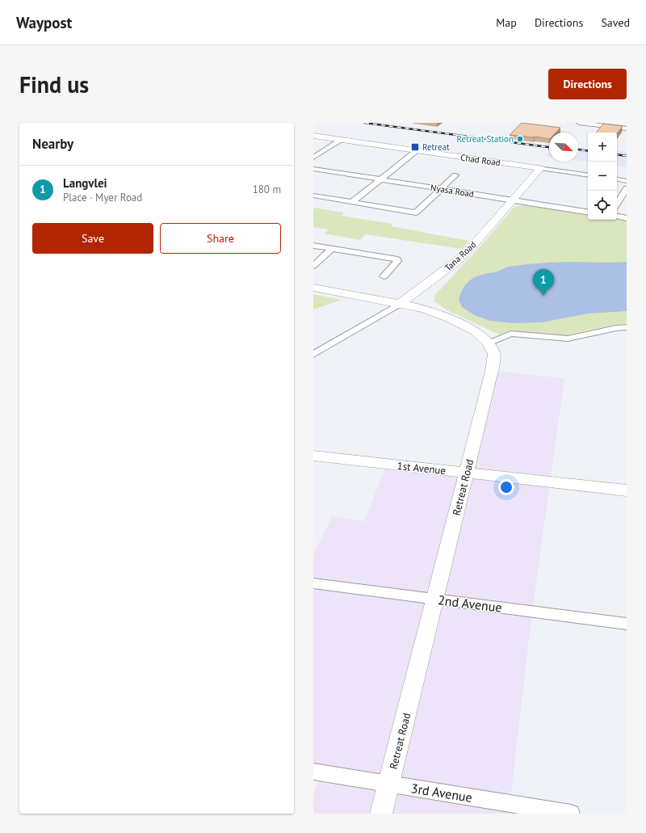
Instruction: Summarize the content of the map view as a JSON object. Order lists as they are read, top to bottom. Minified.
{"streets":{"street":["Chad Road","Nyasa Road","Tana Road","1st Avenue","Retreat Road","2nd Avenue","3rd Avenue"]},"crossings":[["Chad Road","Tana Road"],["Nyasa Road","Tana Road"],["Tana Road","Retreat Road"],["1st Avenue","Retreat Road"],["Retreat Road","2nd Avenue"],["Retreat Road","3rd Avenue"]],"places":{"other":["Retreat Station"],"transit":["Retreat"]},"north":"bottom right","page":{"header":"Waypost","nav":["Map","Directions","Saved"],"buttons":["Directions",["Save","Share"]],"title":"Find us","heading":"Nearby","map_buttons":["+","−"],"list":[{"mark":"1","name":"Langvlei","note":"Place · Myer Road","value":"180 m"}],"pins":"1"}}
